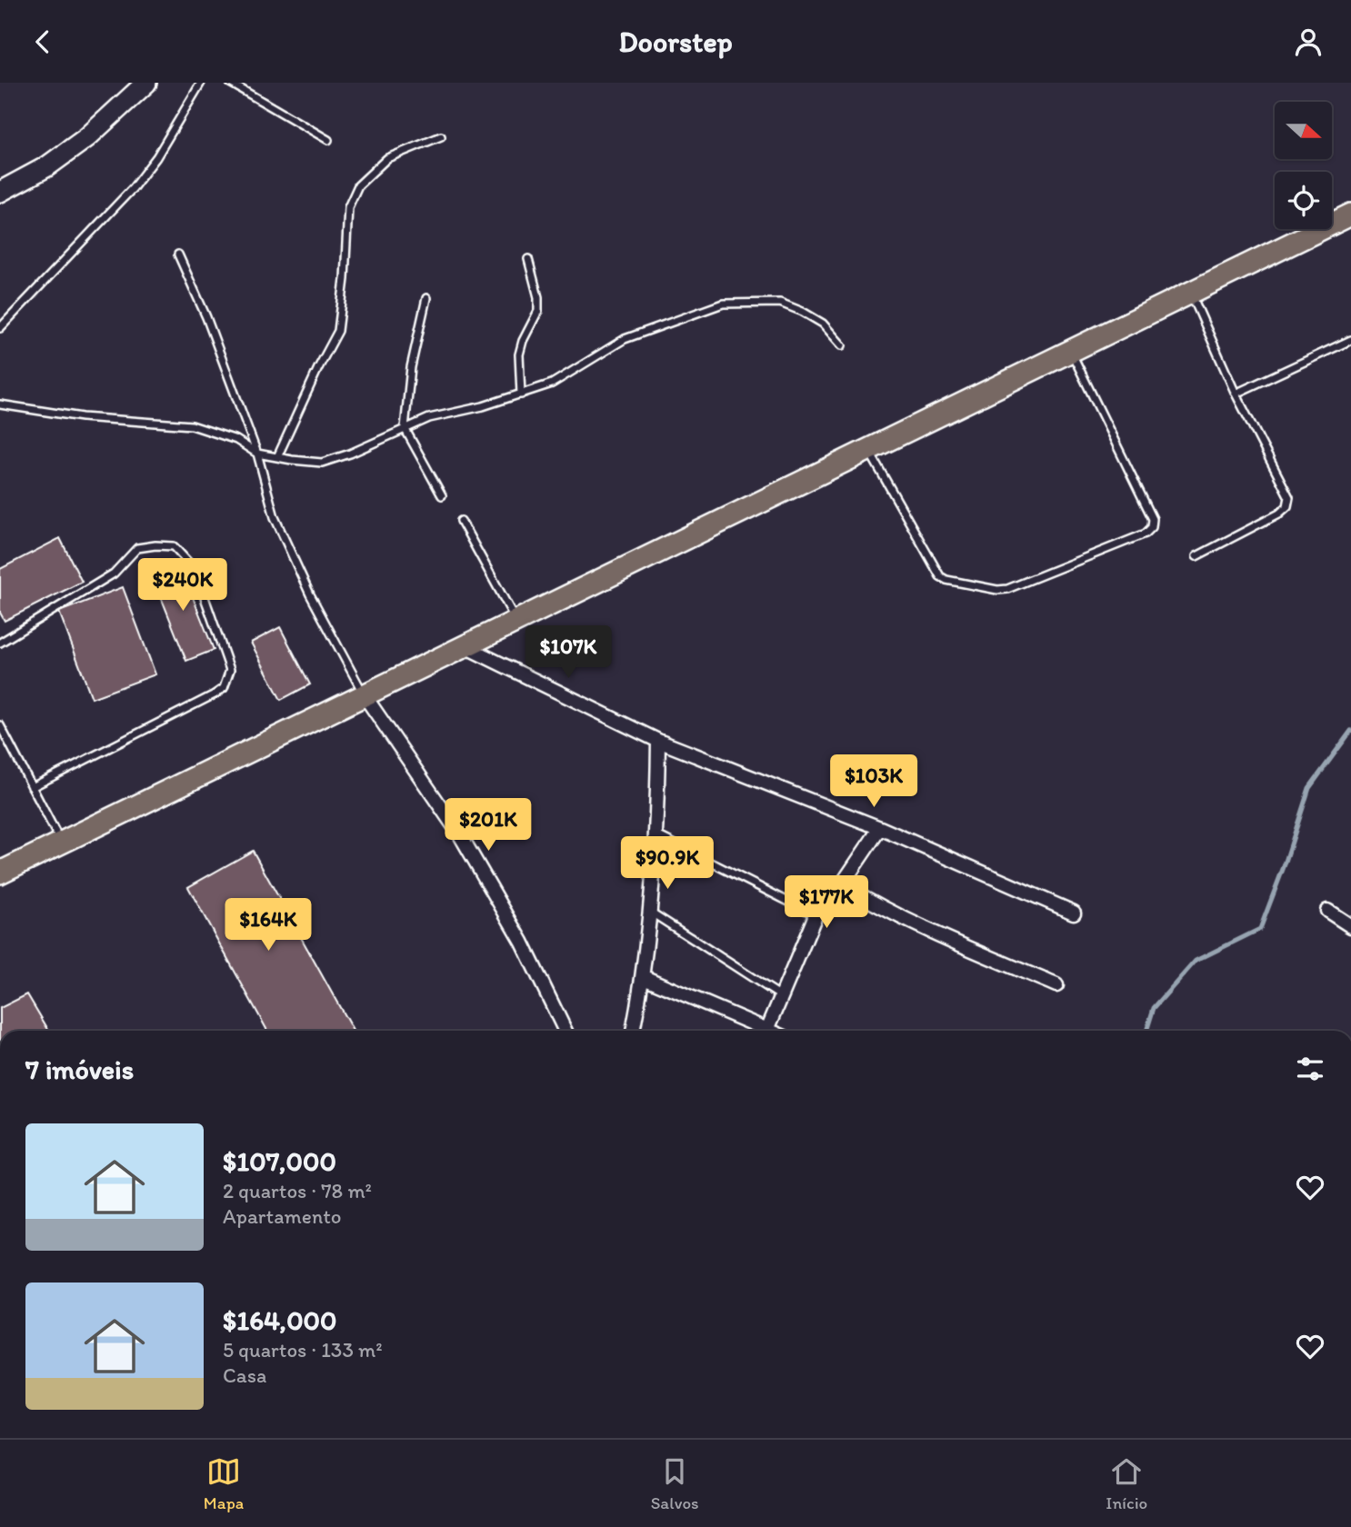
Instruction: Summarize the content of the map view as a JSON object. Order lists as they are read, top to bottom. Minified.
{"north":"right","page":{"header":"Doorstep","price":["$240K","$107K","$103K","$201K","$90.9K","$177K","$164K"],"heading":"7 imóveis","list":[{"name":"$107,000","note":"2 quartos · 78 m² · Apartamento"},{"name":"$164,000","note":"5 quartos · 133 m² · Casa"}],"tabs":["Mapa","Salvos","Início"]}}
